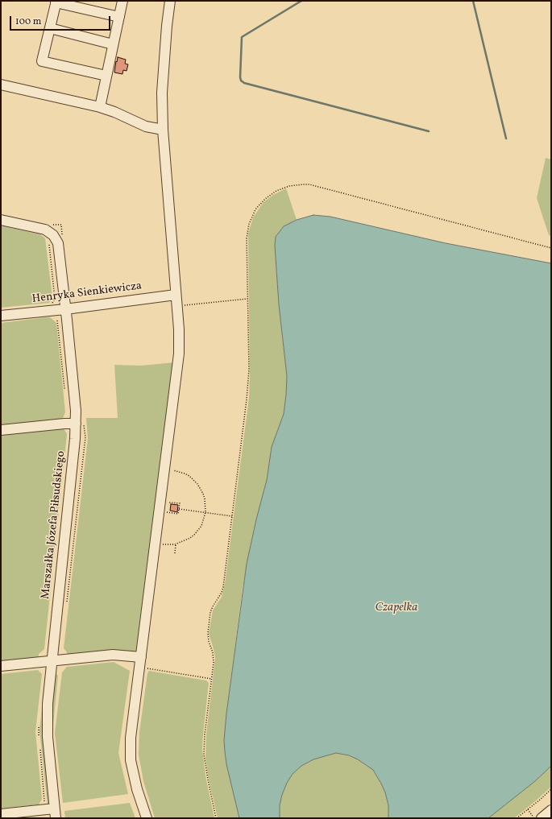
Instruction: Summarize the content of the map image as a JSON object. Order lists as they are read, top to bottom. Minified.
{"streets":{"street":["Henryka Sienkiewicza","Marszałka Józefa Piłsudskiego"]},"crossings":[["Henryka Sienkiewicza","Marszałka Józefa Piłsudskiego"]],"water":["Czapelka"],"scale_bar":"100 m"}
